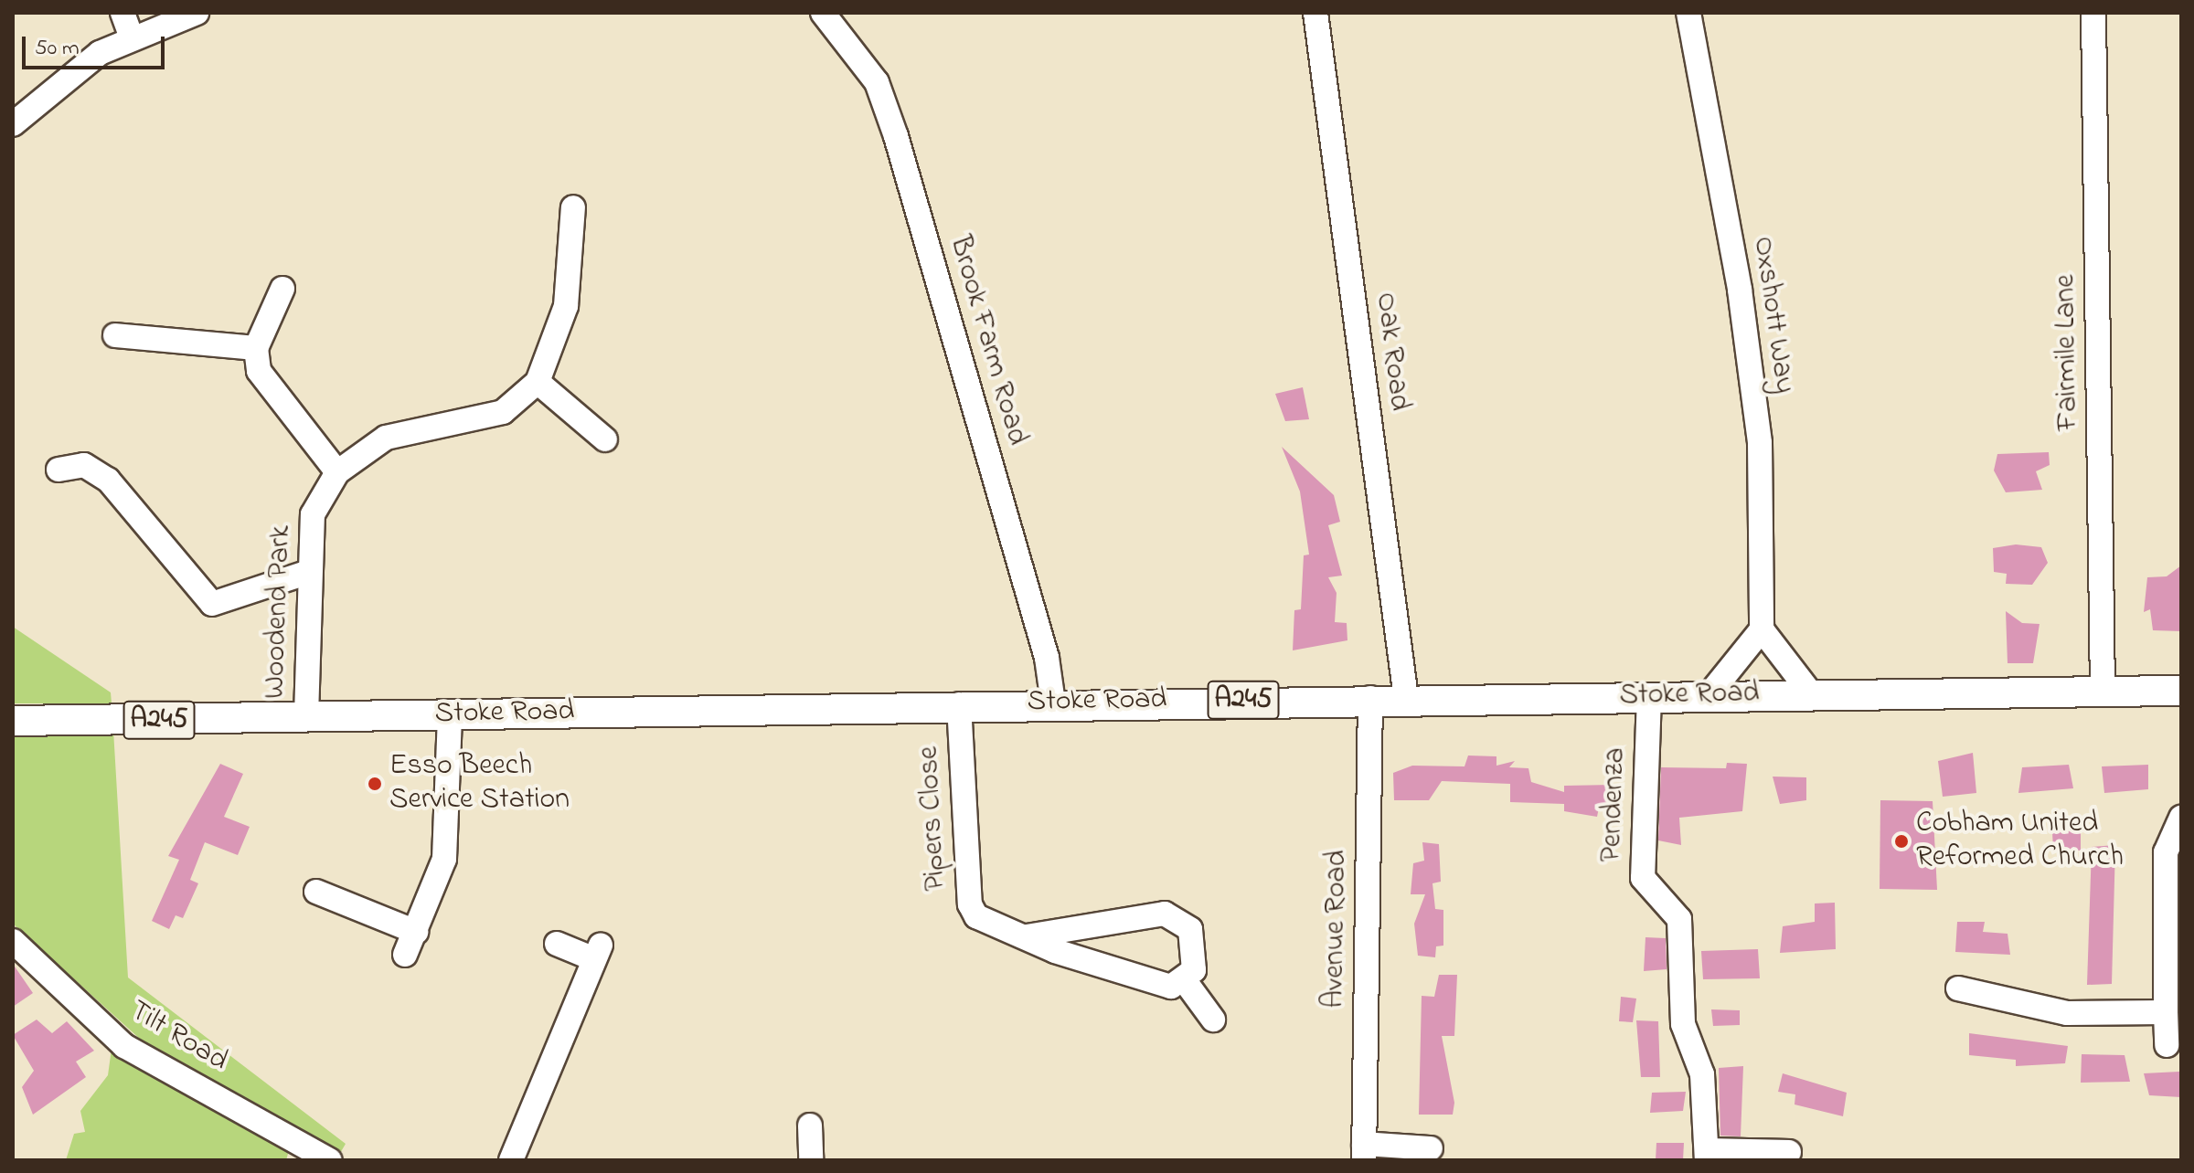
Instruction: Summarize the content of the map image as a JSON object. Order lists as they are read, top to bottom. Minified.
{"streets":{"main road":["Stoke Road","A245"],"street":["Oxshott Way","Brook Farm Road","Oak Road","Fairmile Lane","Woodend Park","Pendenza","Pipers Close","Avenue Road","Tilt Road"]},"crossings":[["Brook Farm Road","Stoke Road"],["Oak Road","Stoke Road"],["Fairmile Lane","Stoke Road"],["Woodend Park","Stoke Road"],["Stoke Road","Pendenza"],["Stoke Road","Pipers Close"],["Stoke Road","Avenue Road"]],"places":["Esso Beech Service Station","Cobham United Reformed Church"],"scale_bar":"50 m"}
